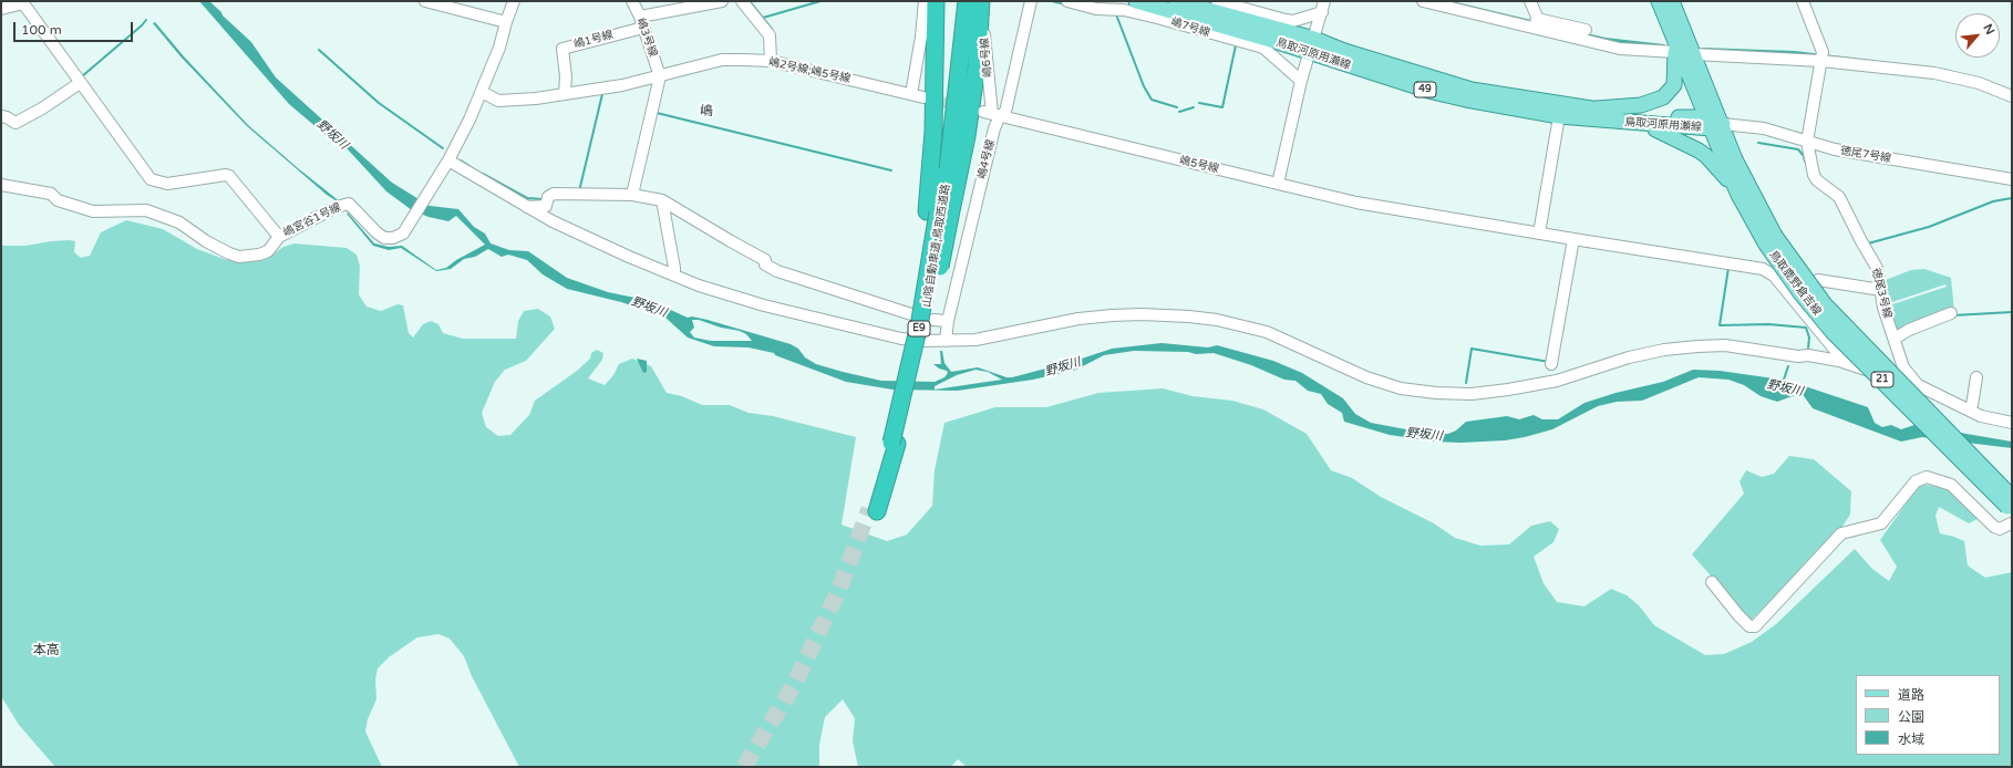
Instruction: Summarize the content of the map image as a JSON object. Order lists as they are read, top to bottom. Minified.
{"streets":{"highway":["山陰自動車道;鳥取西道路"],"main road":["鳥取河原用瀬線","49","鳥取鹿野倉吉線","21"],"street":["嶋7号線","嶋3号線","嶋1号線","嶋6号線","嶋2号線;嶋5号線","徳尾7号線","嶋4号線","嶋5号線","嶋宮谷1号線","徳尾3号線"]},"crossings":[["嶋3号線","嶋1号線"],["嶋3号線","嶋2号線;嶋5号線"],["嶋1号線","嶋2号線;嶋5号線"],["鳥取河原用瀬線","徳尾7号線"],["鳥取河原用瀬線","鳥取鹿野倉吉線"],["嶋6号線","嶋4号線"],["嶋6号線","嶋5号線"],["徳尾7号線","鳥取鹿野倉吉線"],["徳尾7号線","徳尾3号線"],["嶋4号線","嶋5号線"]],"districts":["嶋","本高"],"water":["野坂川"],"legend":["道路","公園","水域"],"scale_bar":"100 m","north":"top right"}
